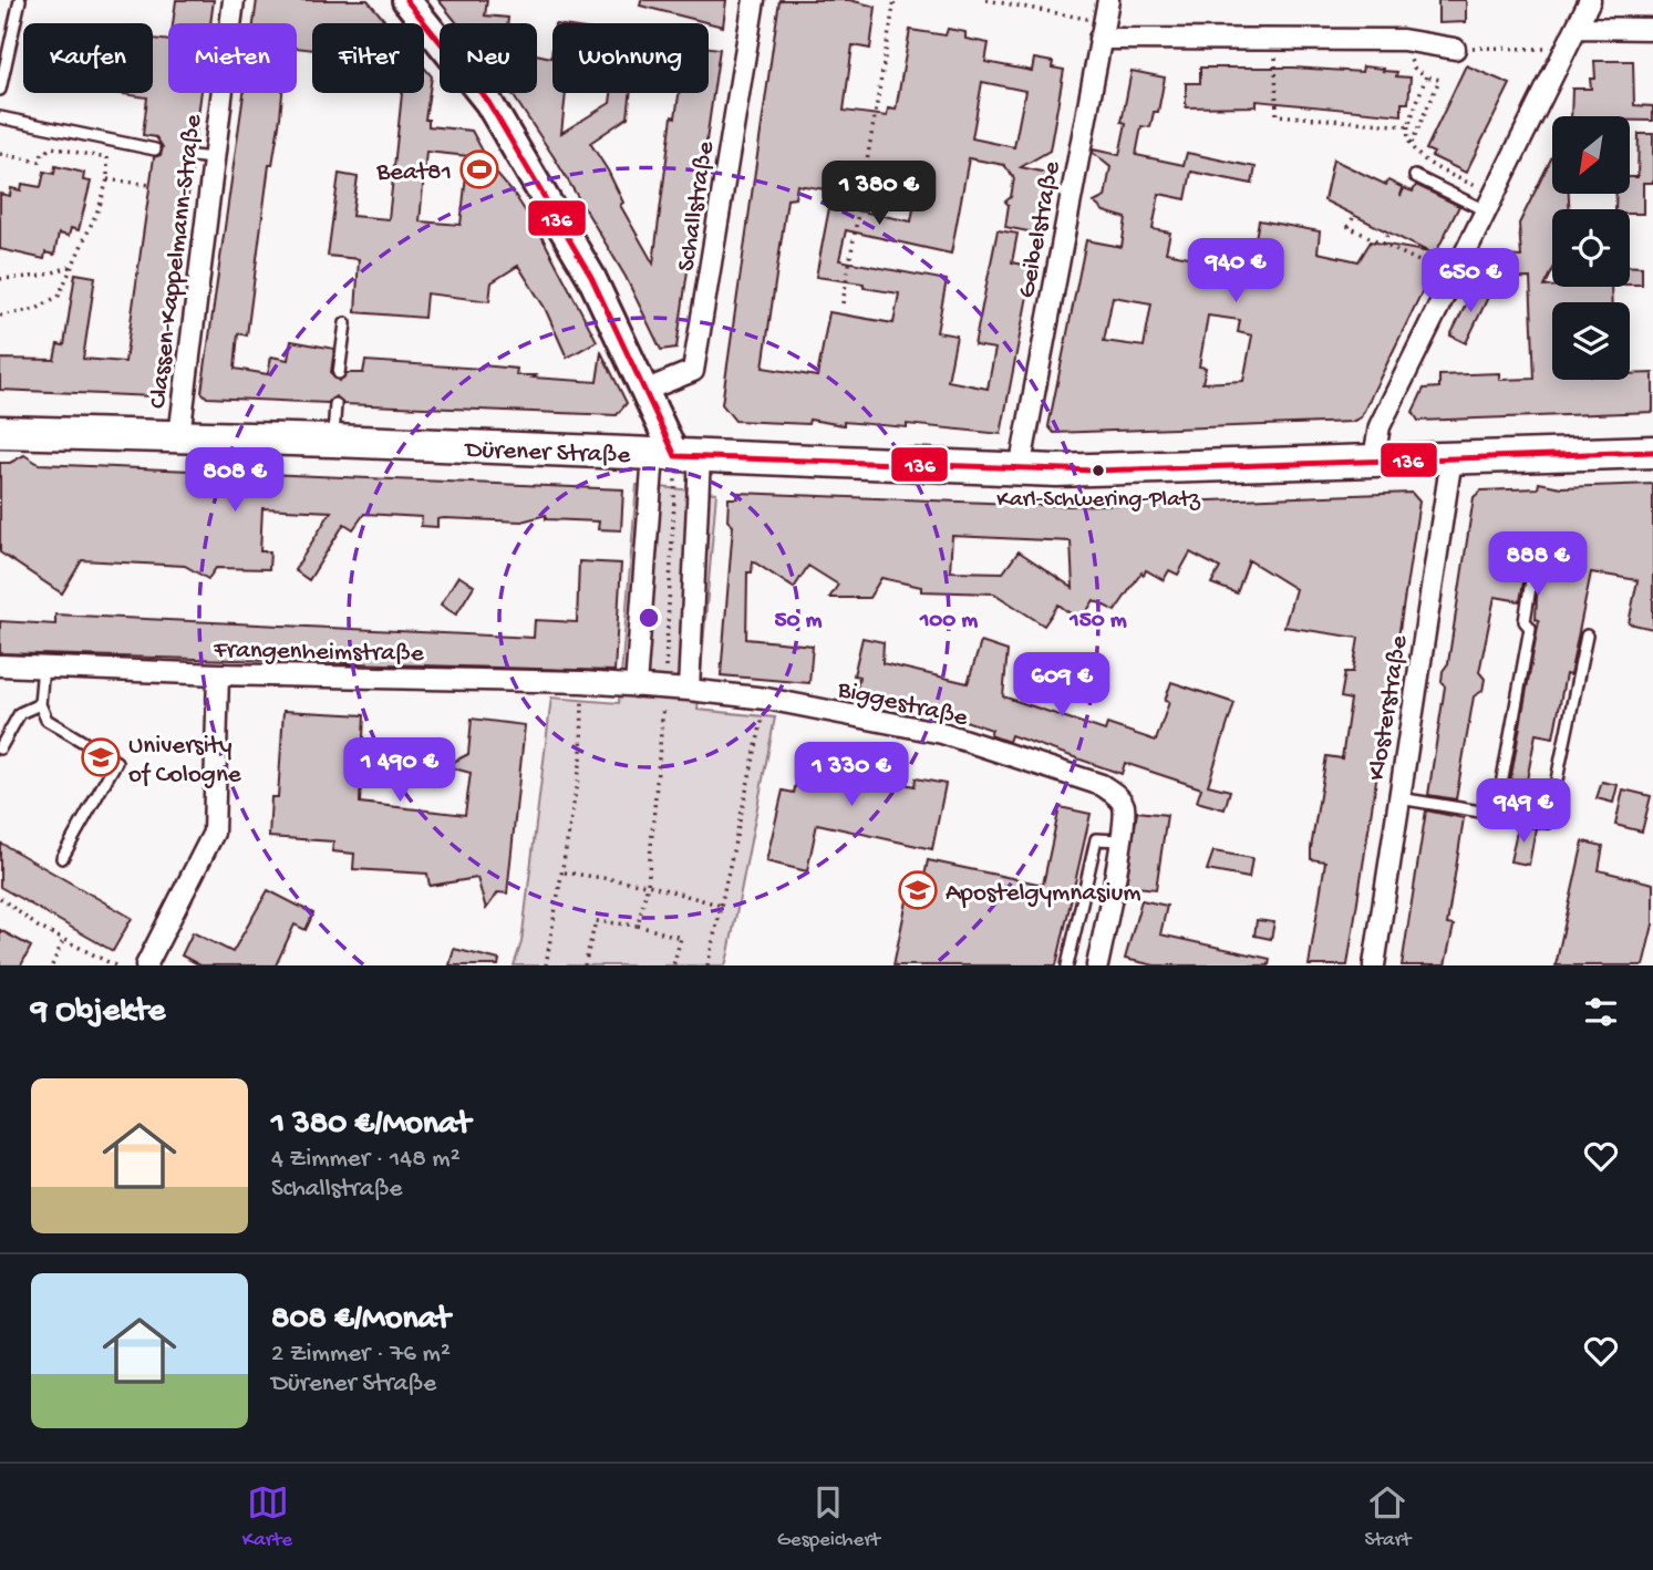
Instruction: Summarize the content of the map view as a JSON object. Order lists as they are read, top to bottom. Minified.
{"streets":{"main road":["Dürener Straße"],"street":["Schallstraße","Geibelstraße","Classen-Kappelmann-Straße","Frangenheimstraße","Biggestraße","Klosterstraße"]},"crossings":[["Geibelstraße","Dürener Straße"],["Classen-Kappelmann-Straße","Dürener Straße"],["Dürener Straße","Klosterstraße"],["Frangenheimstraße","Biggestraße"]],"places":{"sports":["Beat81"],"other":["Karl-Schwering-Platz"],"school or university":["University of Cologne","Apostelgymnasium"]},"lines":["transit line 136"],"north":"bottom left","page":{"chip":["Kaufen","Mieten","Filter","Neu","Wohnung"],"price":["1 380 €","940 €","650 €","808 €","888 €","609 €","1 490 €","1 330 €","949 €"],"heading":"9 Objekte","list":[{"name":"1 380 €/Monat","note":"4 Zimmer · 148 m² · Schallstraße"},{"name":"808 €/Monat","note":"2 Zimmer · 76 m² · Dürener Straße"}],"tabs":["Karte","Gespeichert","Start"]},"rings":["50 m","100 m","150 m"]}
